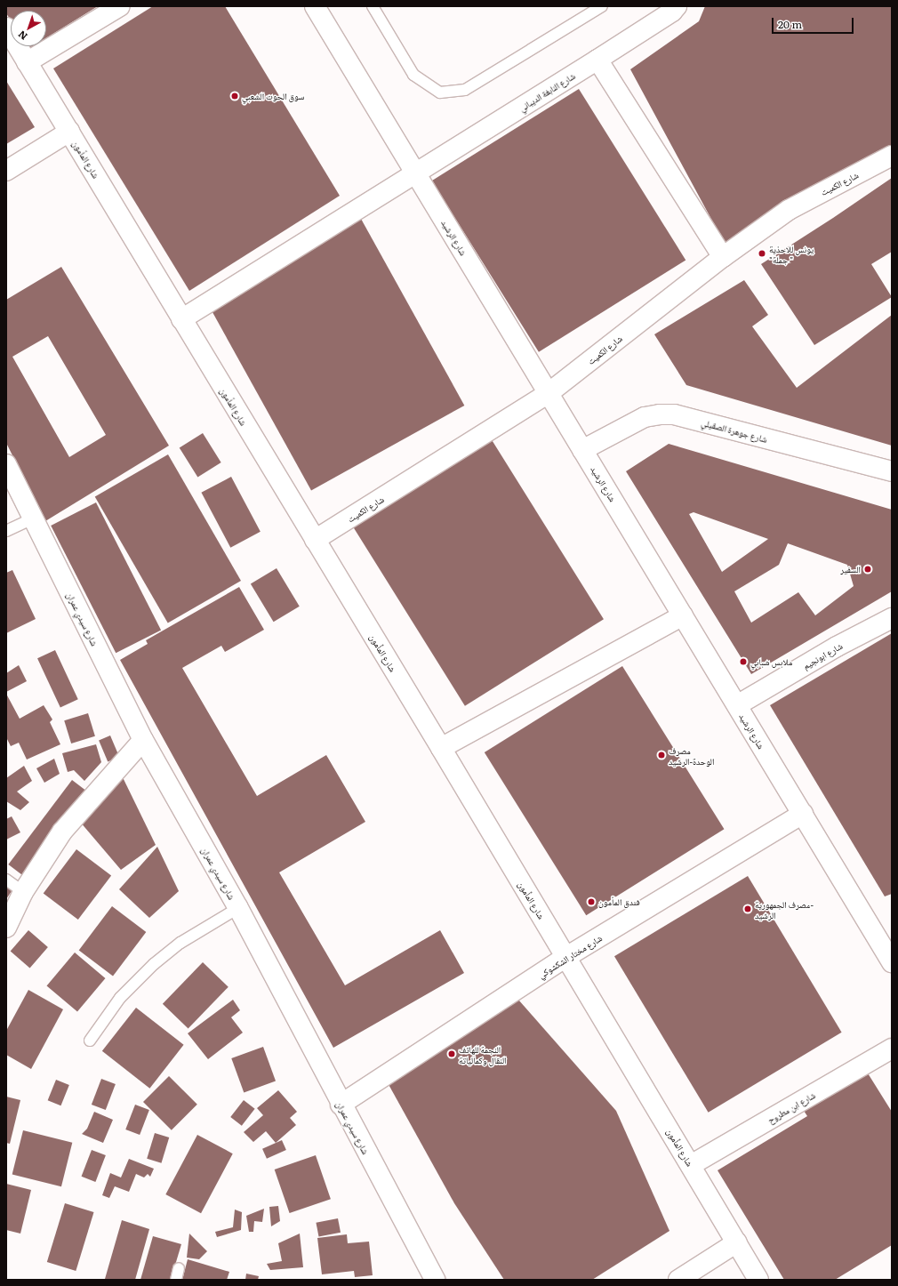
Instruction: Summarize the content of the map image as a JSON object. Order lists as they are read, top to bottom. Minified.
{"streets":{"street":["شارع النابغة الديباني","شارع المأمون","شارع الكميت","شارع الرشيد","شارع جوهرة الصقيلي","شارع سيدي عمران","شارع ابونجيم","شارع مختار الشكشوكي","شارع ابن مطروح"]},"crossings":[["شارع النابغة الديباني","شارع المأمون"],["شارع النابغة الديباني","شارع الرشيد"],["شارع المأمون","شارع الكميت"],["شارع المأمون","شارع مختار الشكشوكي"],["شارع المأمون","شارع ابن مطروح"],["شارع الكميت","شارع الرشيد"],["شارع الرشيد","شارع جوهرة الصقيلي"],["شارع الرشيد","شارع ابونجيم"],["شارع الرشيد","شارع مختار الشكشوكي"],["شارع سيدي عمران","شارع مختار الشكشوكي"]],"places":["سوق الحوت الشعبي","يونس للاحذية \"جملة \"","السفير","ملابس شبابي","مصرف الوحدة-الرشيد","فندق المأمون","مصرف الجمهورية- الرشيد","النجمة للهاتف النقال وكمالياتة"],"scale_bar":"20 m","north":"bottom left"}
